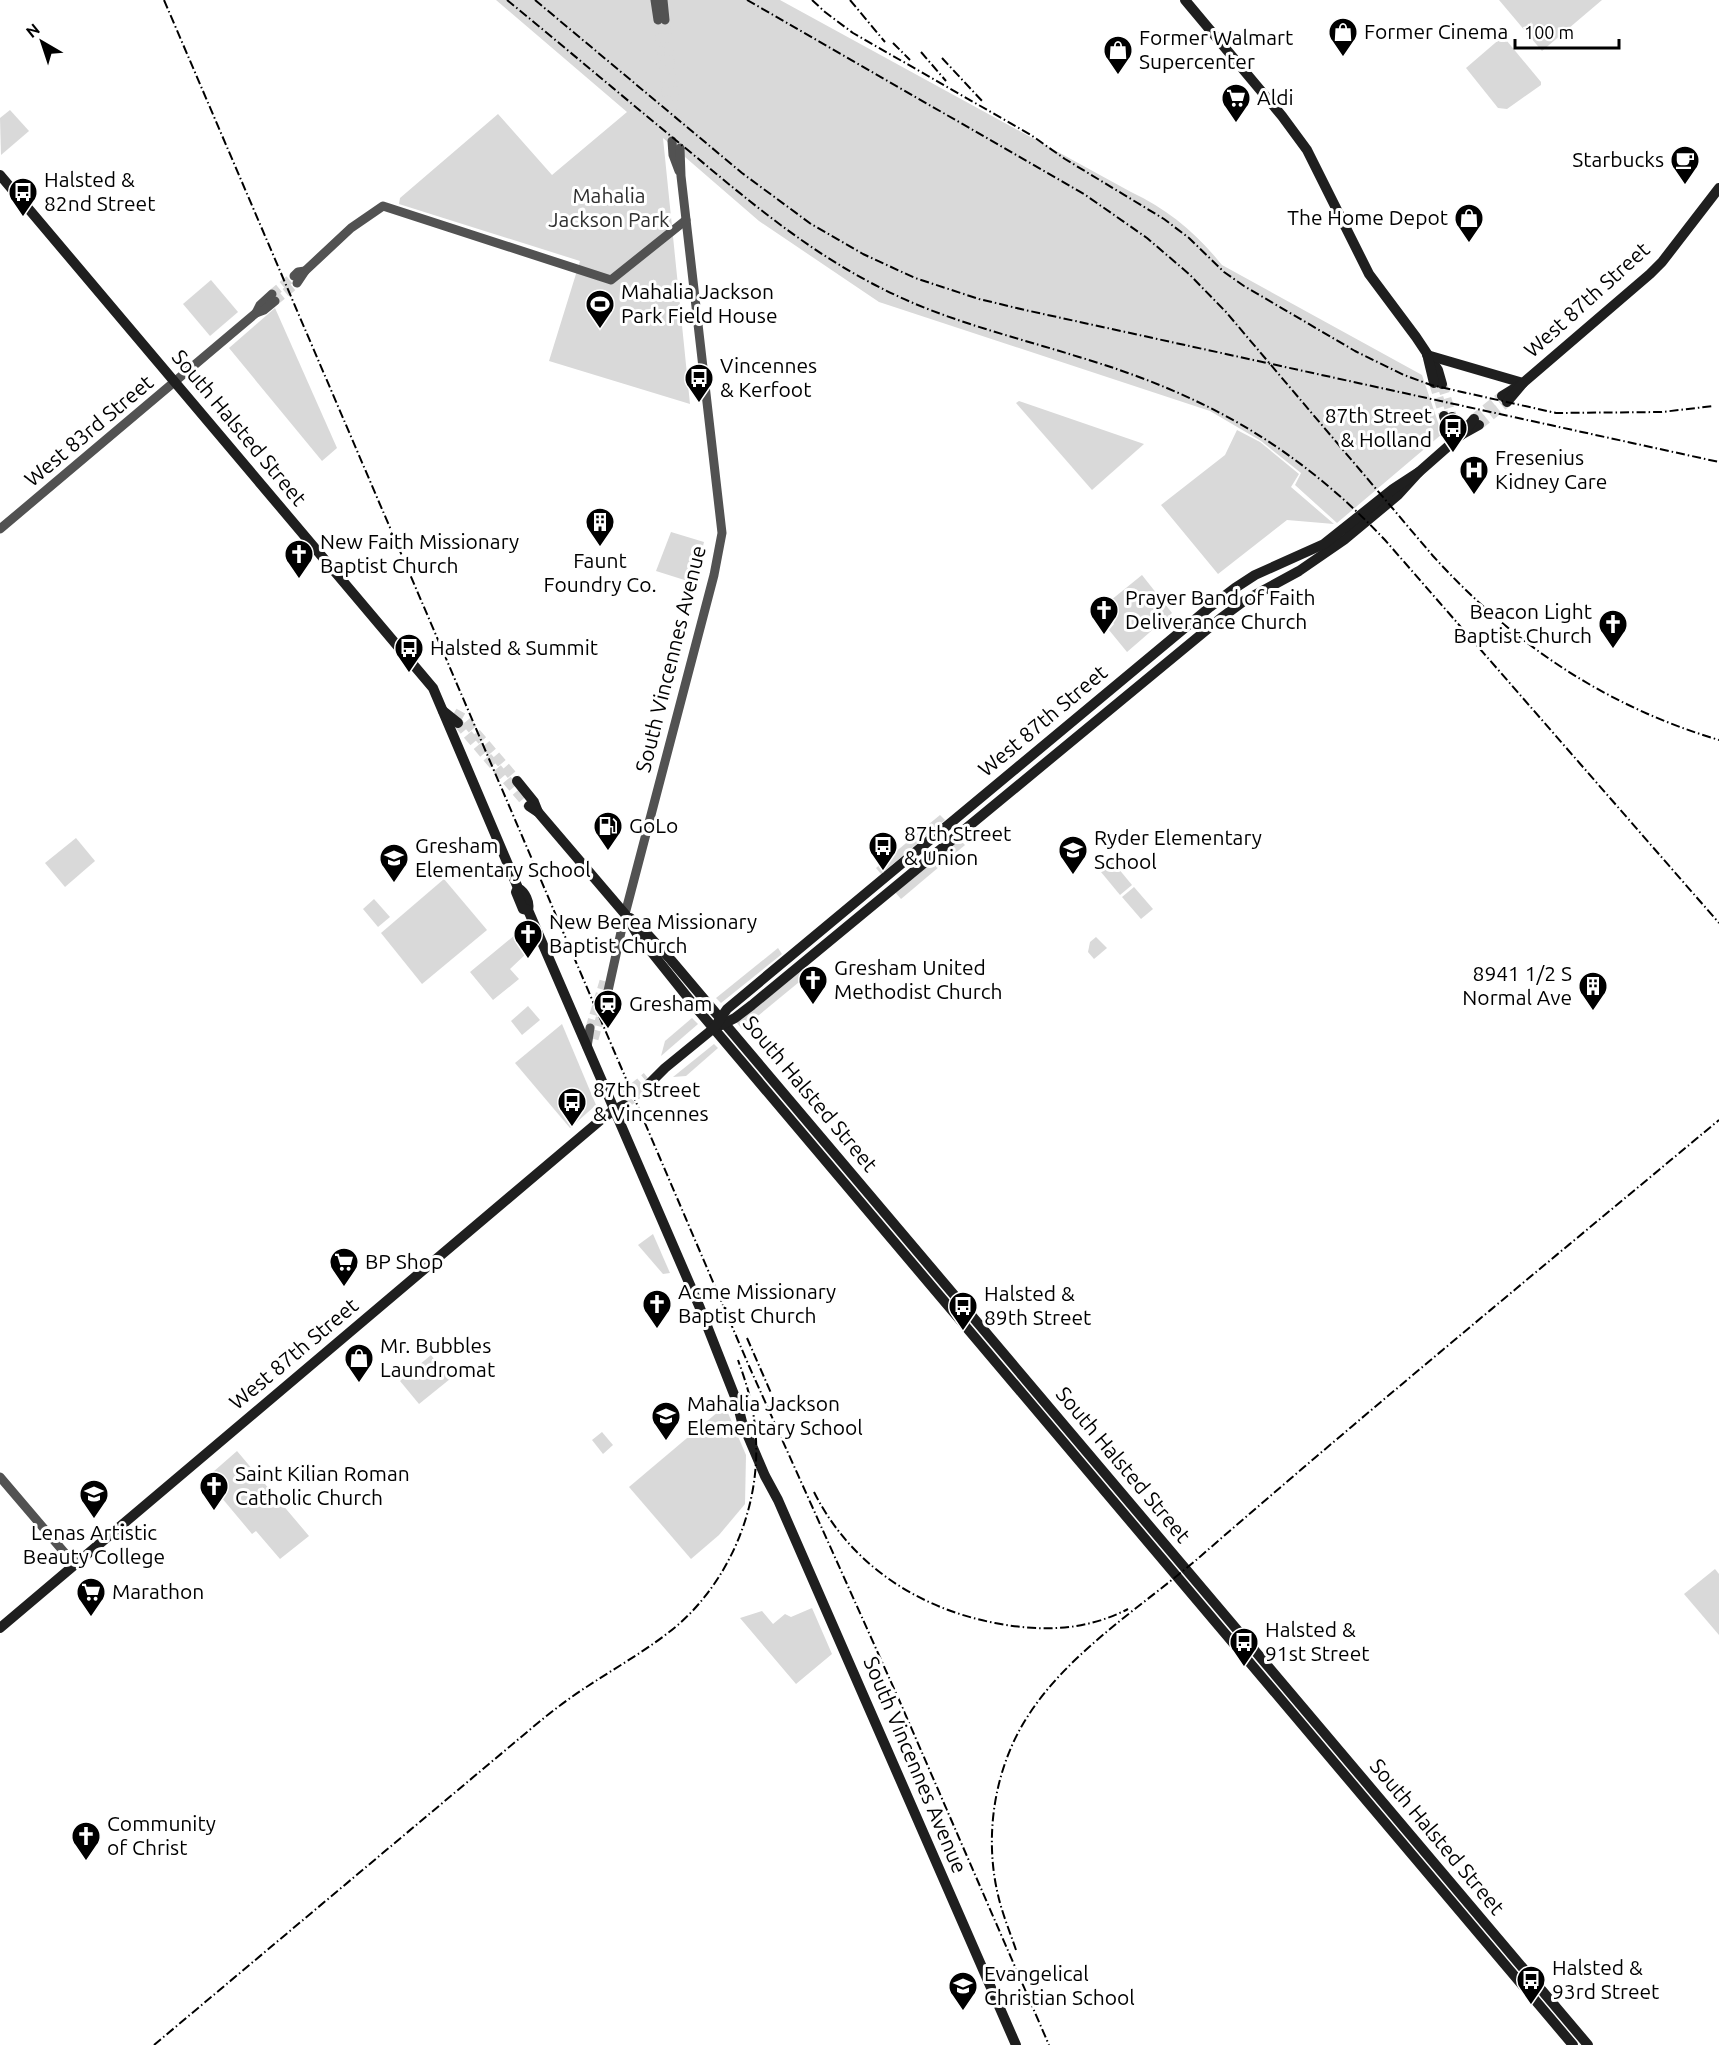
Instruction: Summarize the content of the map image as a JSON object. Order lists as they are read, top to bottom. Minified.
{"streets":{"main road":["West 87th Street","South Halsted Street","South Vincennes Avenue"],"street":["West 83rd Street"]},"crossings":[["West 87th Street","South Halsted Street"],["West 87th Street","South Vincennes Avenue"],["South Halsted Street","West 83rd Street"],["South Halsted Street","South Vincennes Avenue"]],"parks":["Mahalia Jackson Park"],"places":{"shop":["Former Cinema","Former Walmart Supercenter","The Home Depot","Mr. Bubbles Laundromat"],"supermarket":["Aldi","BP Shop","Marathon"],"cafe":["Starbucks"],"bus stop":["Halsted & 82nd Street","Vincennes & Kerfoot","87th Street & Holland","Halsted & Summit","87th Street & Union","87th Street & Vincennes","Halsted & 89th Street","Halsted & 91st Street","Halsted & 93rd Street"],"sports":["Mahalia Jackson Park Field House"],"hospital":["Fresenius Kidney Care"],"building":["Faunt Foundry Co.","8941 1/2 S Normal Ave"],"church":["New Faith Missionary Baptist Church","Prayer Band of Faith Deliverance Church","Beacon Light Baptist Church","New Berea Missionary Baptist Church","Gresham United Methodist Church","Acme Missionary Baptist Church","Saint Kilian Roman Catholic Church","Community of Christ"],"fuel station":["GoLo"],"school or university":["Ryder Elementary School","Gresham Elementary School","Mahalia Jackson Elementary School","Lenas Artistic Beauty College","Evangelical Christian School"],"station":["Gresham"]},"scale_bar":"100 m","north":"top left"}
